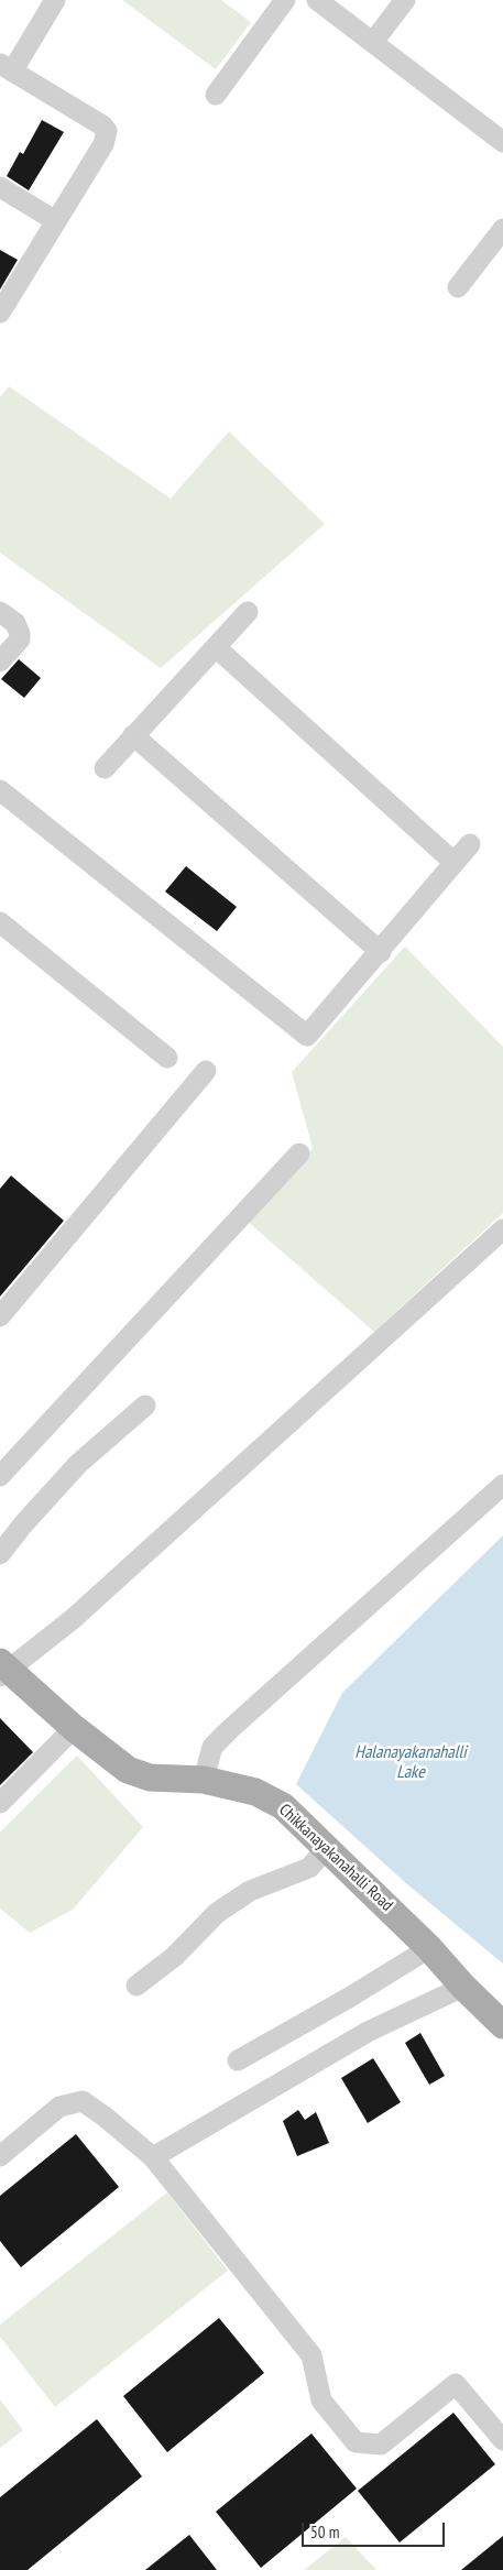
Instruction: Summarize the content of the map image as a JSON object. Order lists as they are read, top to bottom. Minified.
{"streets":{"main road":["Chikkanayakanahalli Road"]},"water":["Halanayakanahalli Lake"],"scale_bar":"50 m"}
